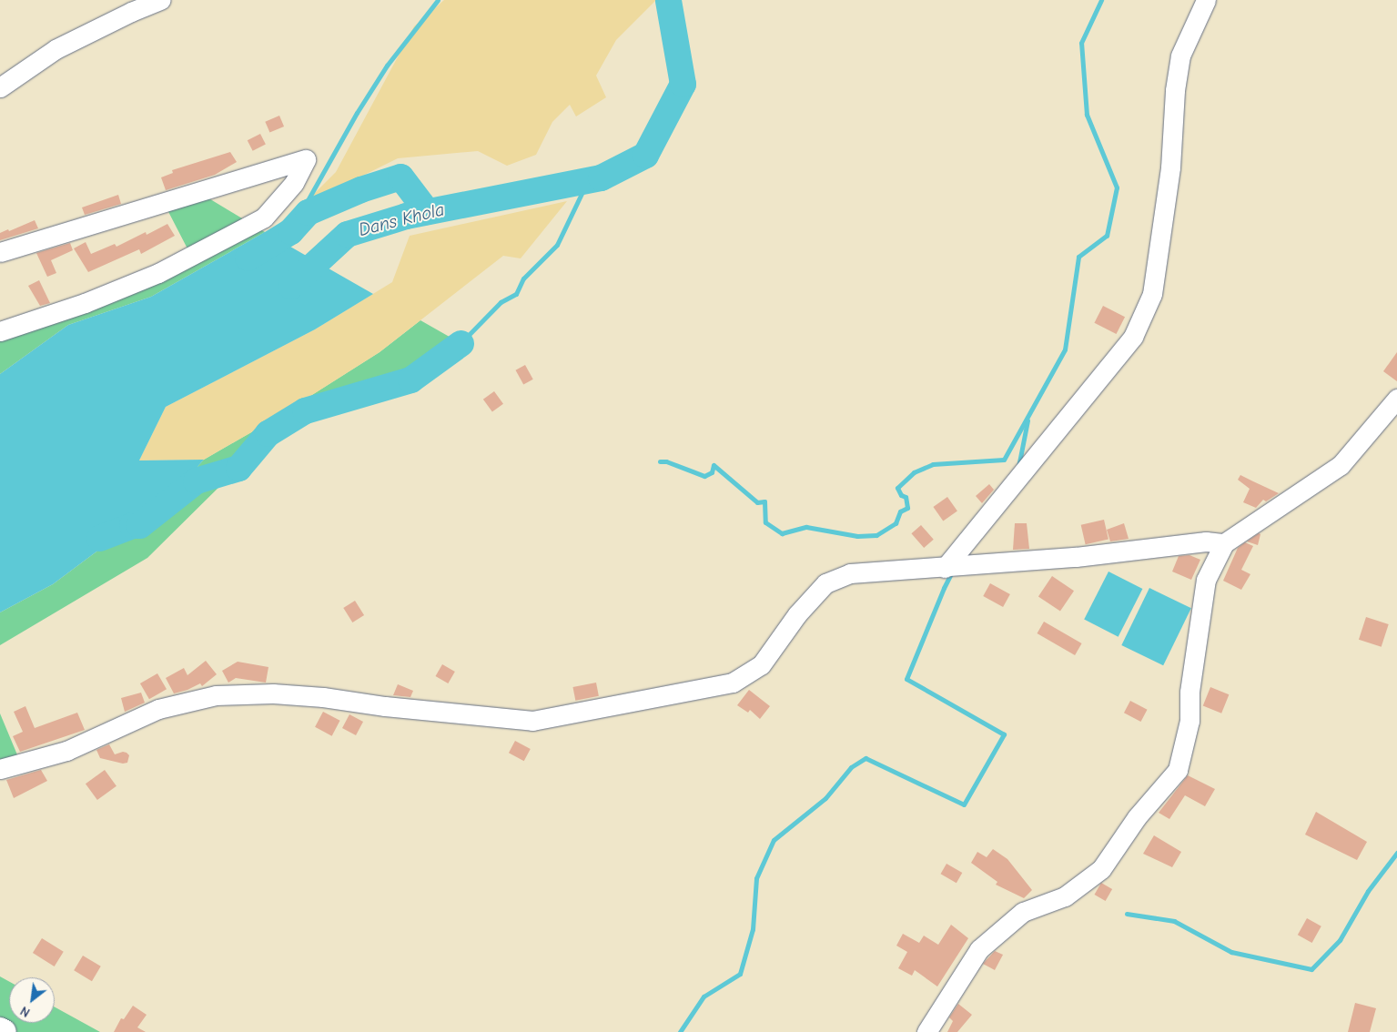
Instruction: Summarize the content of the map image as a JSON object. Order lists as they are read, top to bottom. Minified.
{"water":["Dans Khola"],"north":"bottom left"}
